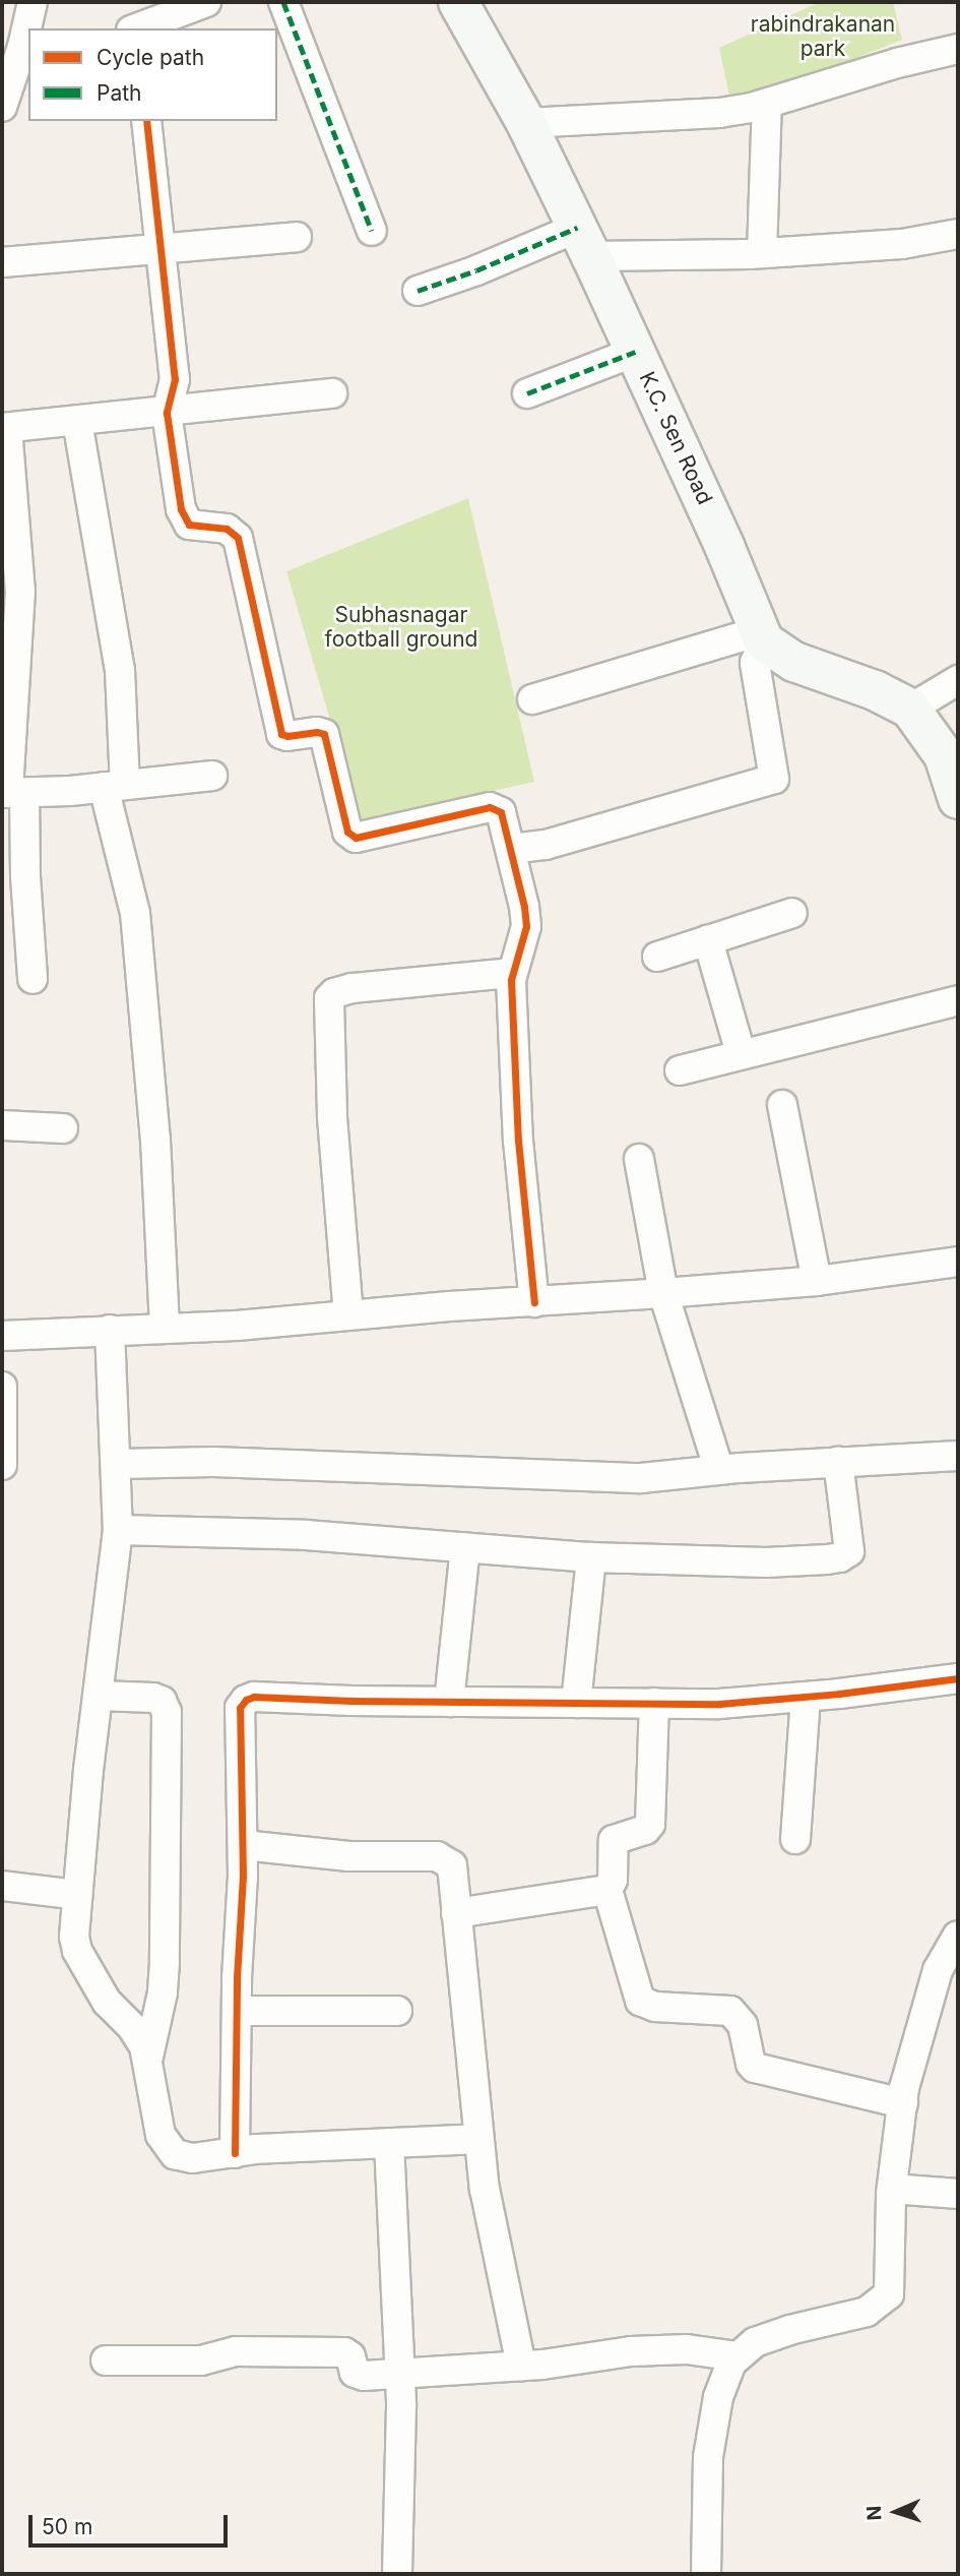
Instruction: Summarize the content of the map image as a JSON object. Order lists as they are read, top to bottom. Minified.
{"streets":{"street":["K.C. Sen Road"]},"parks":["rabindrakanan park","Subhasnagar football ground"],"legend":["Cycle path","Path"],"scale_bar":"50 m","north":"left"}
